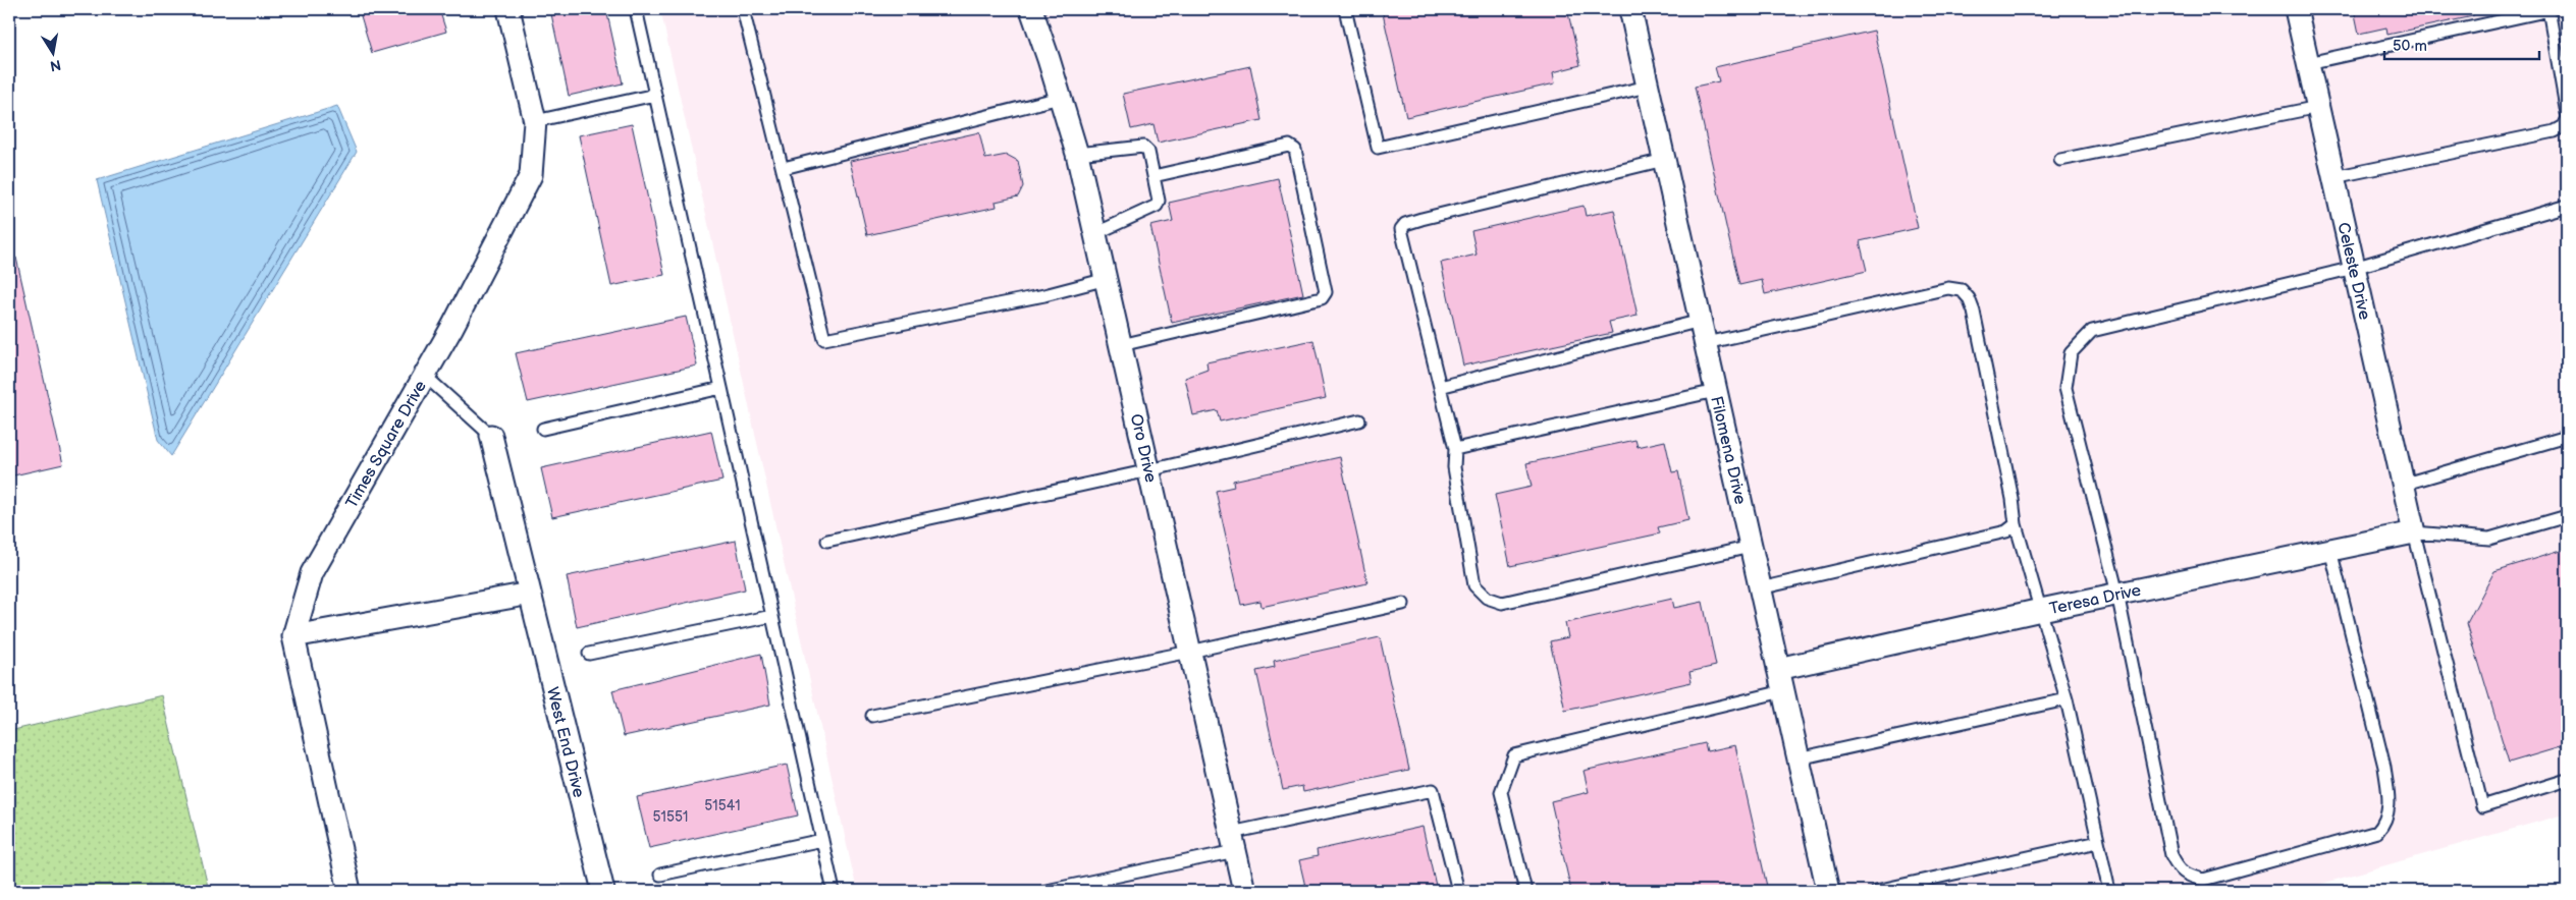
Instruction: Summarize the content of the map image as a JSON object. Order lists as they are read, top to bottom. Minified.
{"streets":{"street":["Celeste Drive","Times Square Drive","Oro Drive","Filomena Drive","Teresa Drive","West End Drive"]},"crossings":[["Celeste Drive","Teresa Drive"],["Filomena Drive","Teresa Drive"]],"house_numbers":["51541","51551"],"scale_bar":"50 m","north":"bottom"}
